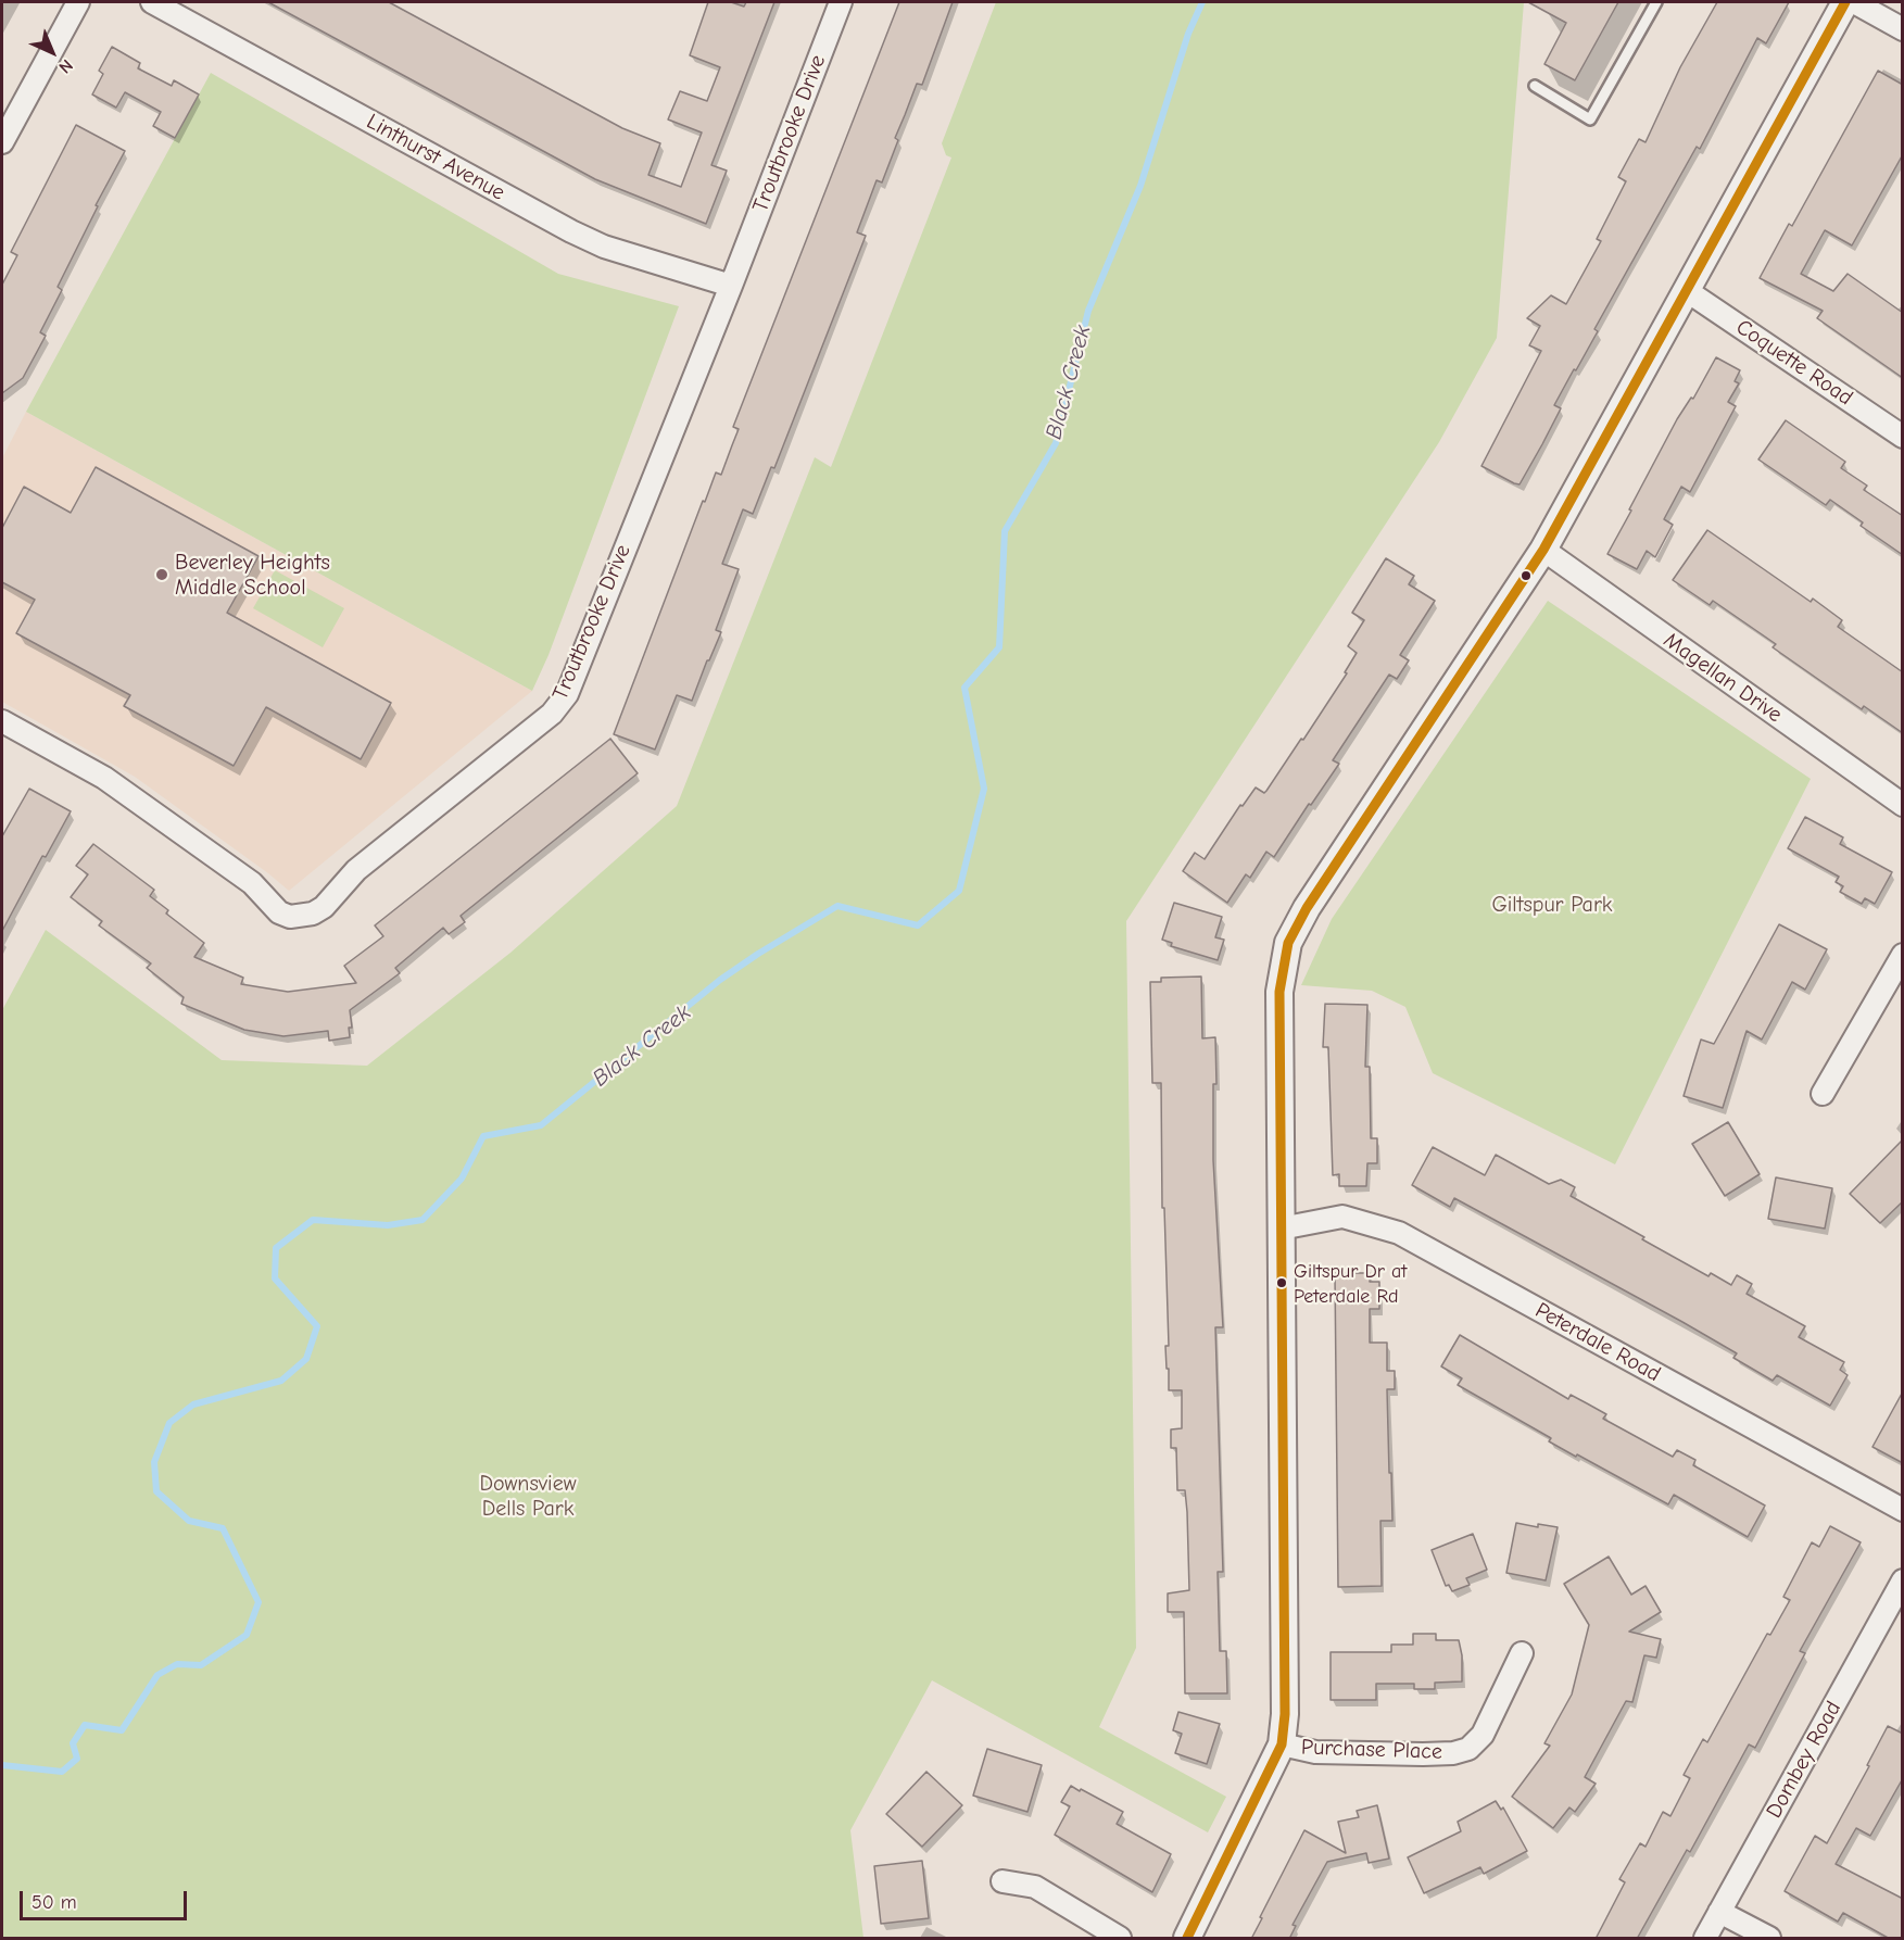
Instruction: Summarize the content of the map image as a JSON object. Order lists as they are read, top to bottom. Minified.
{"streets":{"street":["Troutbrooke Drive","Linthurst Avenue","Coquette Road","Magellan Drive","Peterdale Road","Purchase Place","Dombey Road"]},"crossings":[["Troutbrooke Drive","Linthurst Avenue"]],"water":["Black Creek"],"parks":["Giltspur Park","Downsview Dells Park"],"places":["Beverley Heights Middle School","Giltspur Dr at Peterdale Rd"],"scale_bar":"50 m","north":"bottom right"}
